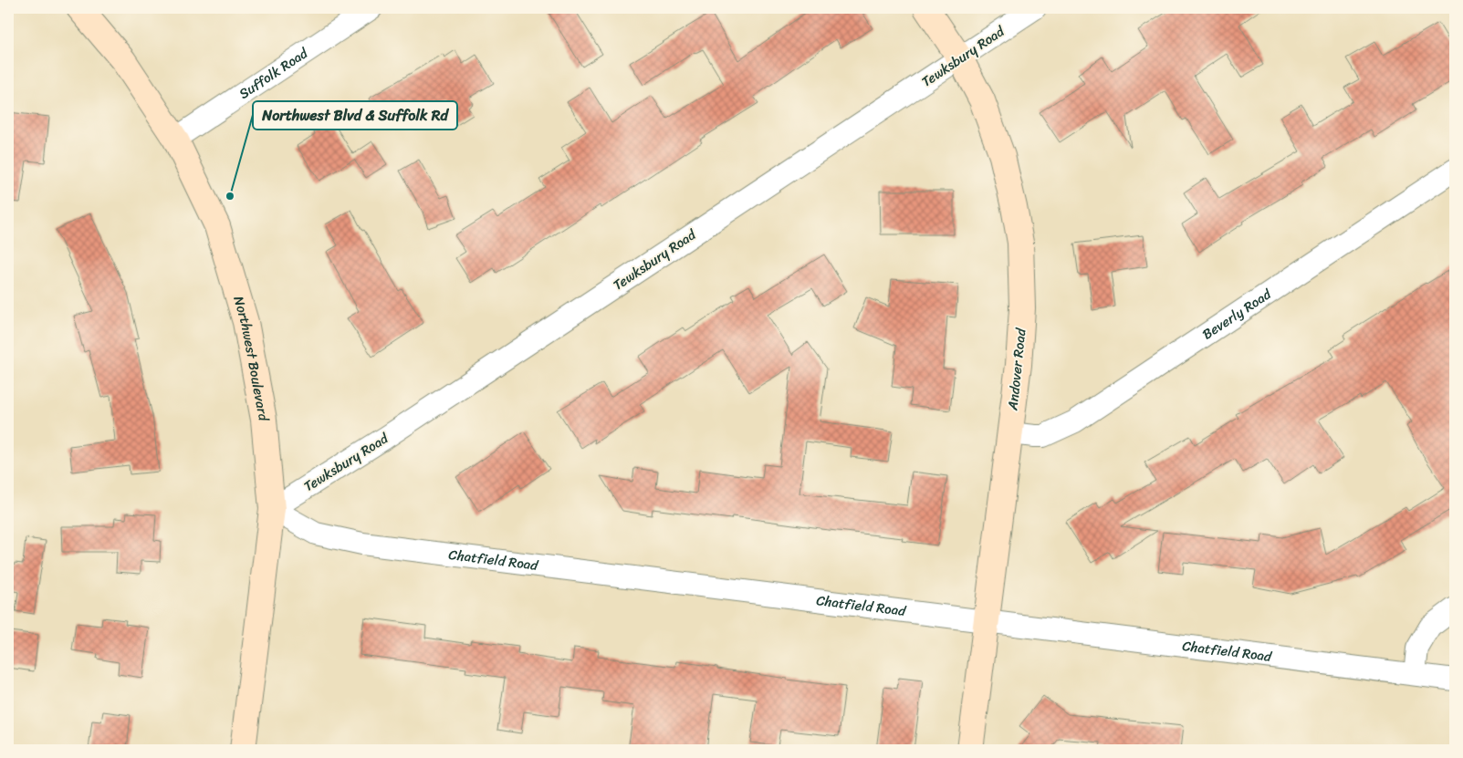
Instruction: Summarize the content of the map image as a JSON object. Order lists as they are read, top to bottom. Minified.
{"streets":{"main road":["Northwest Boulevard","Andover Road"],"street":["Tewksbury Road","Suffolk Road","Beverly Road","Chatfield Road"]},"crossings":[["Tewksbury Road","Northwest Boulevard"],["Tewksbury Road","Andover Road"],["Tewksbury Road","Chatfield Road"],["Suffolk Road","Northwest Boulevard"],["Beverly Road","Andover Road"],["Northwest Boulevard","Chatfield Road"],["Andover Road","Chatfield Road"]],"places":["Northwest Blvd & Suffolk Rd"]}
